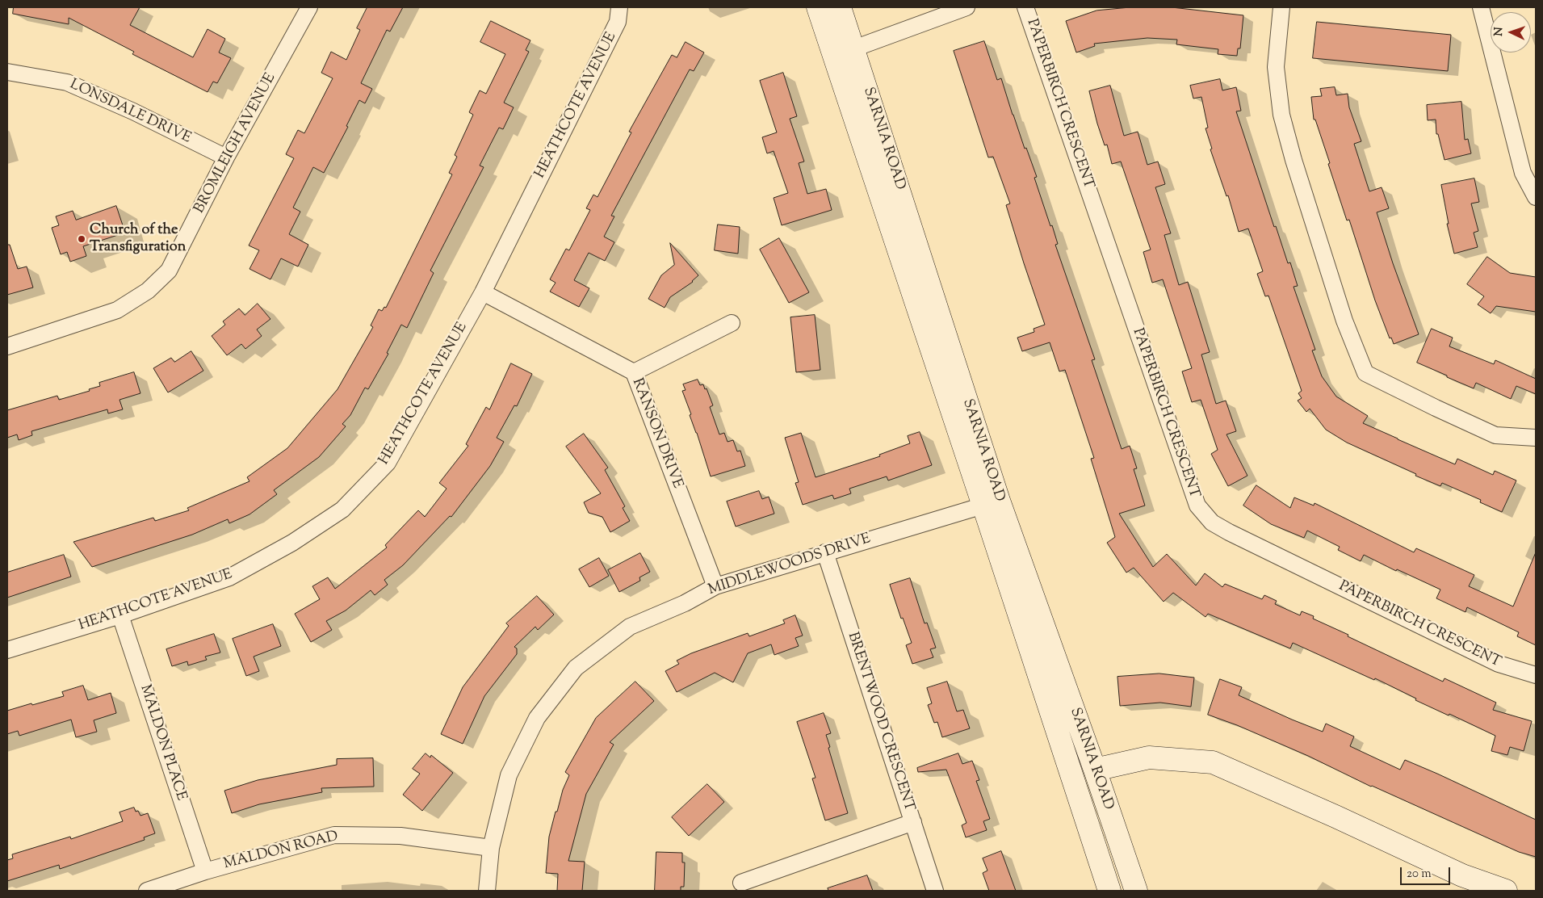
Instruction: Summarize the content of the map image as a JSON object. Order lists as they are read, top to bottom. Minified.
{"streets":{"main road":["SARNIA ROAD"],"street":["PAPERBIRCH CRESCENT","HEATHCOTE AVENUE","LONSDALE DRIVE","BROMLEIGH AVENUE","RANSON DRIVE","MIDDLEWOODS DRIVE","BRENTWOOD CRESCENT","MALDON PLACE","MALDON ROAD"]},"crossings":[["HEATHCOTE AVENUE","RANSON DRIVE"],["HEATHCOTE AVENUE","MALDON PLACE"],["LONSDALE DRIVE","BROMLEIGH AVENUE"],["SARNIA ROAD","MIDDLEWOODS DRIVE"],["RANSON DRIVE","MIDDLEWOODS DRIVE"],["MIDDLEWOODS DRIVE","BRENTWOOD CRESCENT"],["MIDDLEWOODS DRIVE","MALDON ROAD"],["MALDON PLACE","MALDON ROAD"]],"places":["Church of the Transfiguration"],"scale_bar":"20 m","north":"left"}
